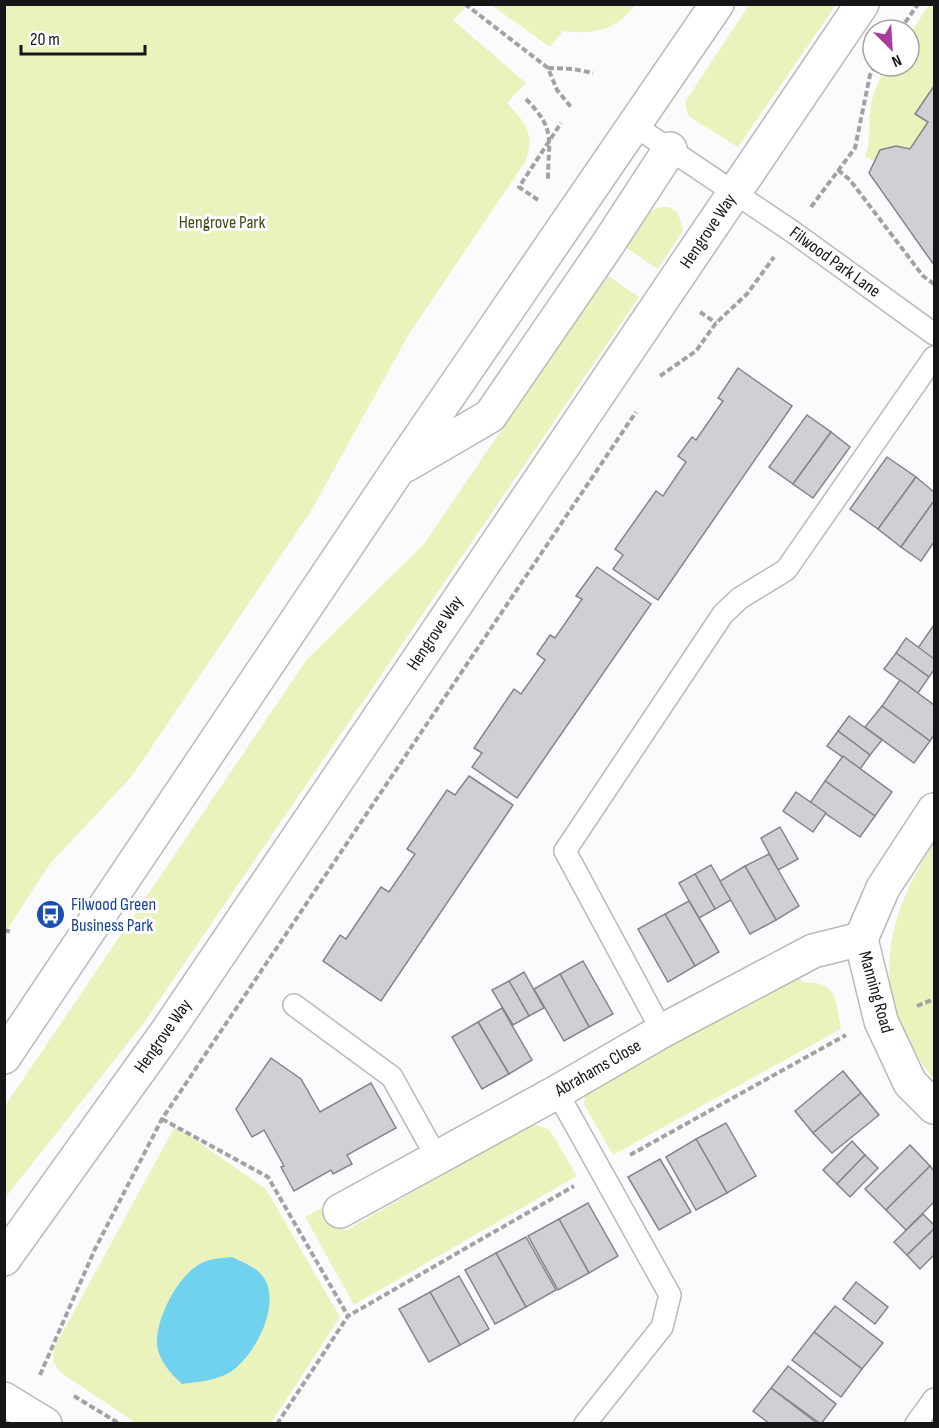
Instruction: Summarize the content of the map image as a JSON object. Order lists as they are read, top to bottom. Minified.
{"streets":{"main road":["Hengrove Way","Manning Road","Abrahams Close"],"lane":["Filwood Park Lane"]},"crossings":[["Hengrove Way","Filwood Park Lane"],["Manning Road","Abrahams Close"]],"parks":["Hengrove Park"],"places":{"bus stop":["Filwood Green Business Park"]},"scale_bar":"20 m","north":"bottom right"}
